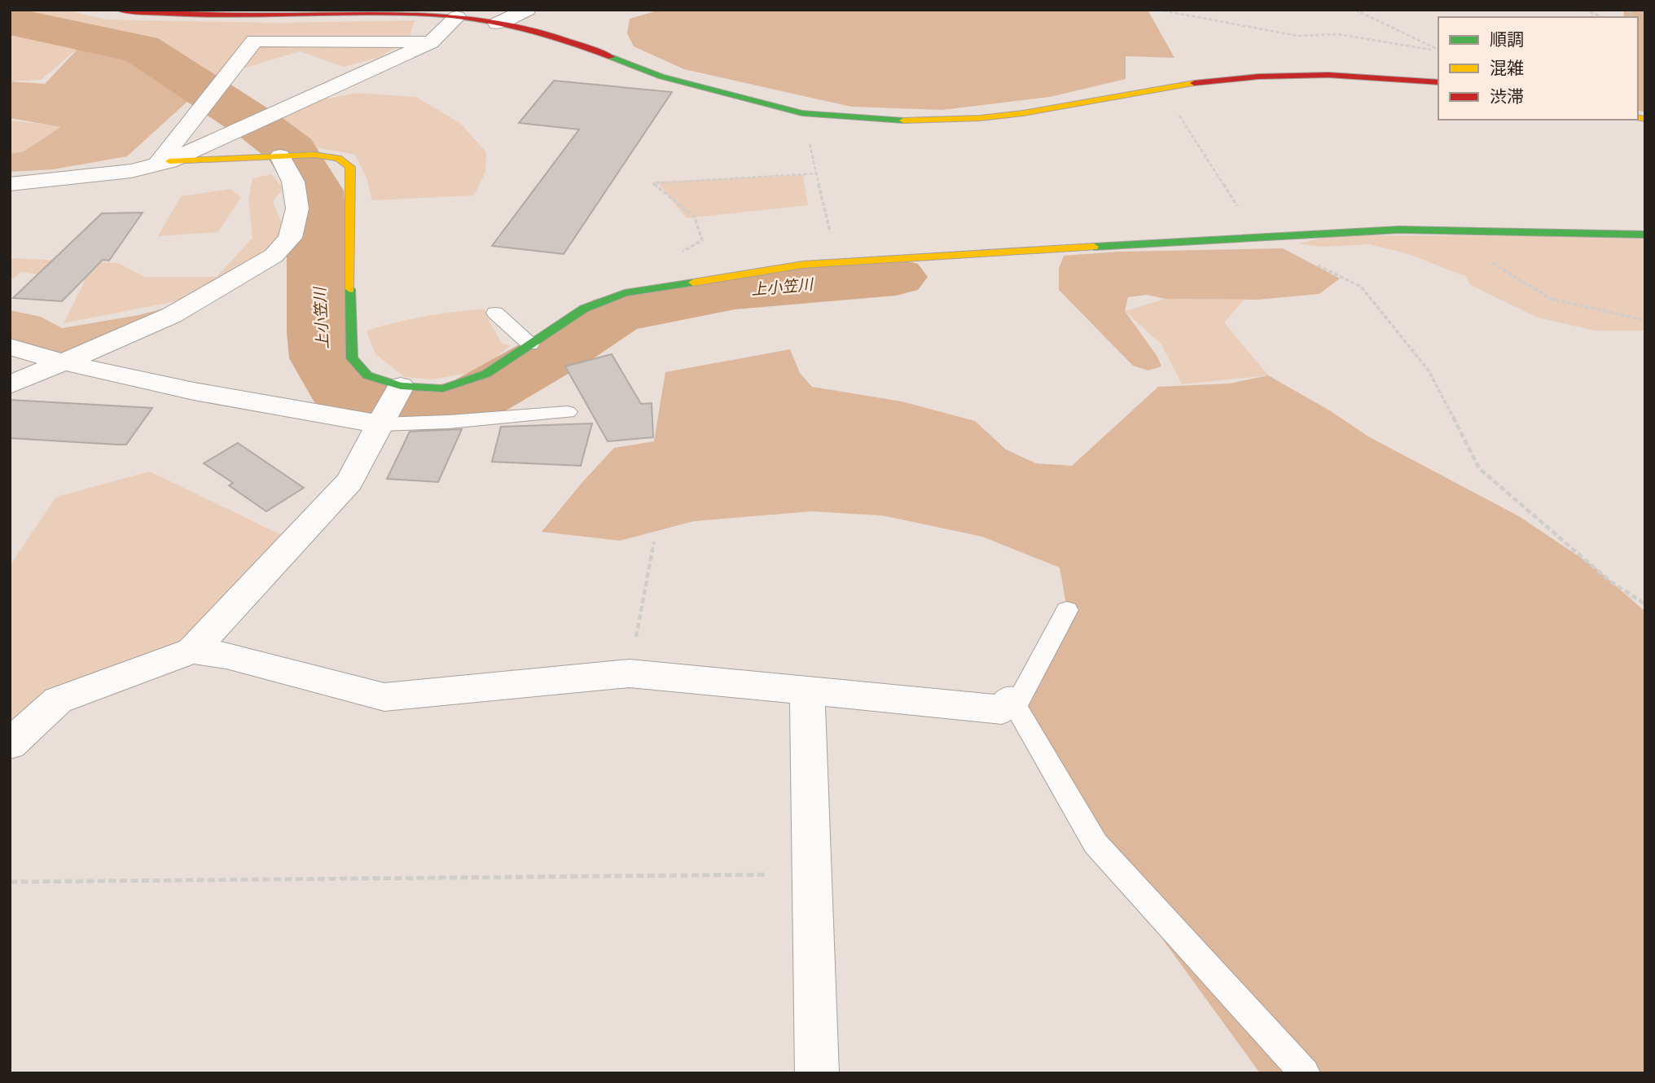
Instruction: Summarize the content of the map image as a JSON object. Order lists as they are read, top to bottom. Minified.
{"water":["上小笠川"],"legend":["順調","混雑","渋滞"]}
